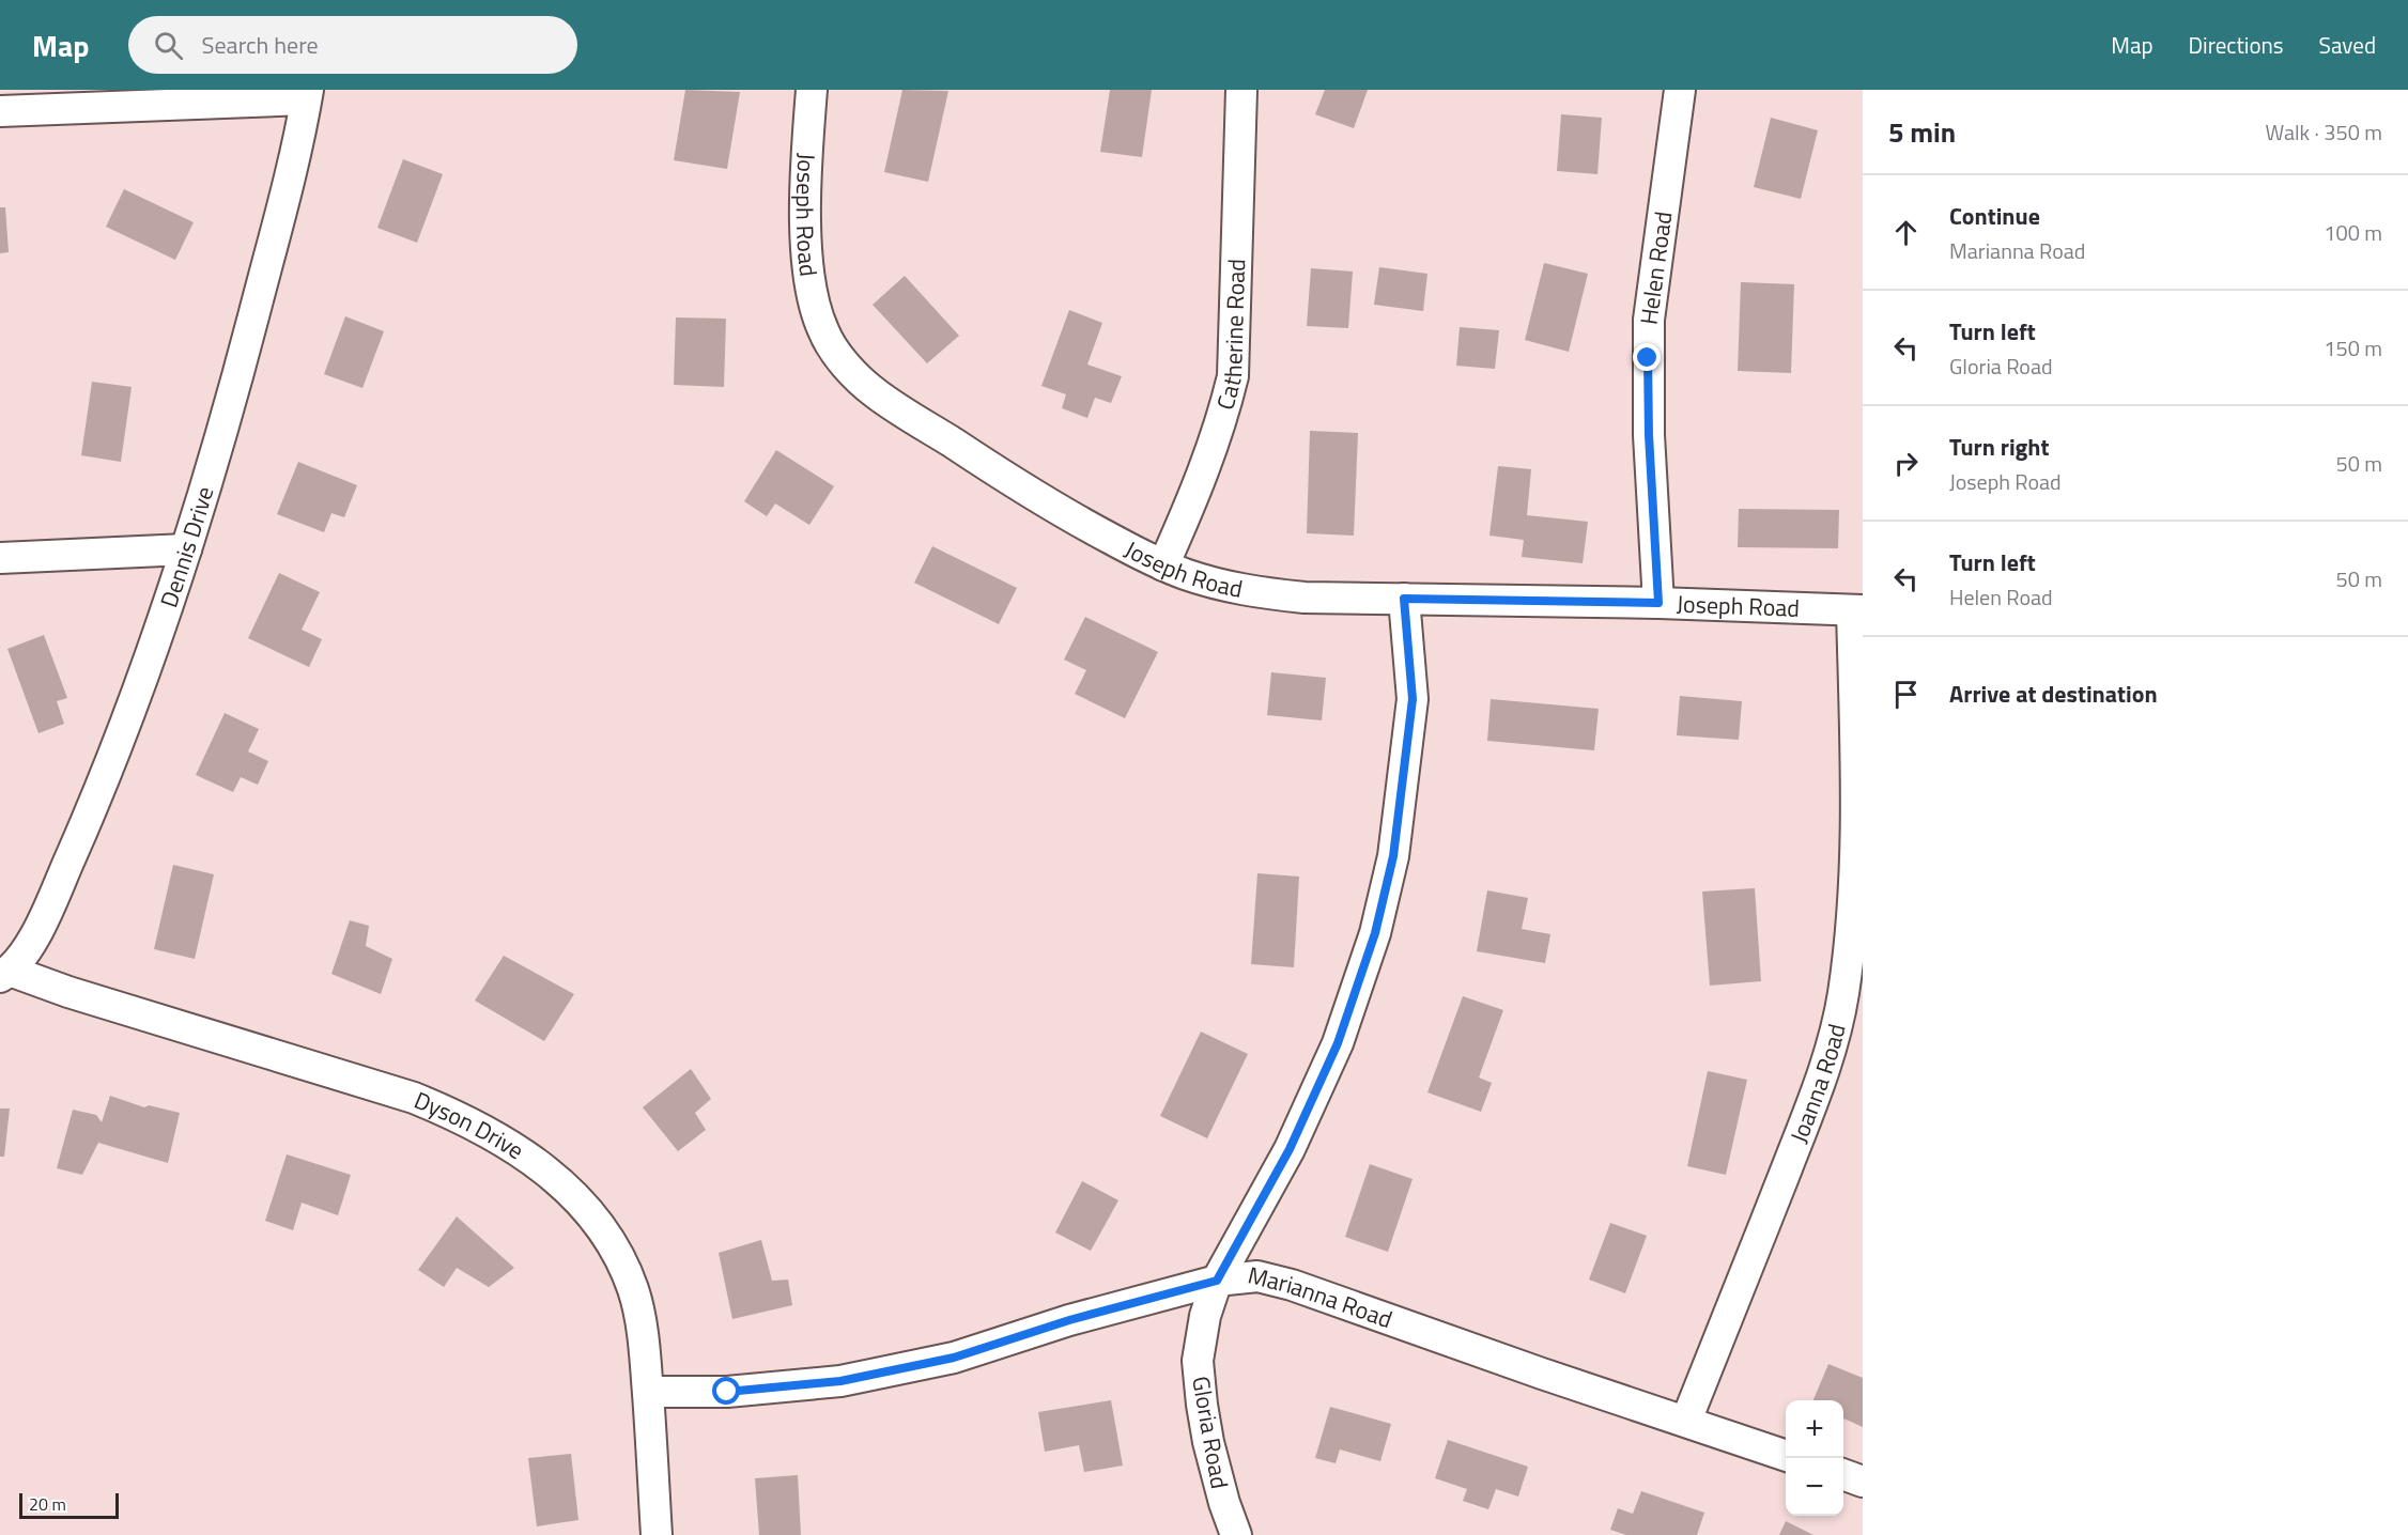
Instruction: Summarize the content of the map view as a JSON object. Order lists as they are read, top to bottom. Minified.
{"streets":{"street":["Joseph Road","Helen Road","Catherine Road","Dennis Drive","Joanna Road","Dyson Drive","Marianna Road","Gloria Road"]},"crossings":[["Joseph Road","Helen Road"],["Joseph Road","Catherine Road"],["Joseph Road","Joanna Road"],["Joseph Road","Gloria Road"],["Dennis Drive","Dyson Drive"],["Joanna Road","Marianna Road"],["Dyson Drive","Marianna Road"],["Marianna Road","Gloria Road"]],"scale_bar":"20 m","page":{"header":"Map","search":"Search here","nav":["Map","Directions","Saved"],"heading":["5 min","Walk · 350 m"],"list":[["Continue","Marianna Road","100 m"],["Turn left","Gloria Road","150 m"],["Turn right","Joseph Road","50 m"],["Turn left","Helen Road","50 m"],"Arrive at destination"],"map_buttons":["+","−"],"scale":"20 m"}}
